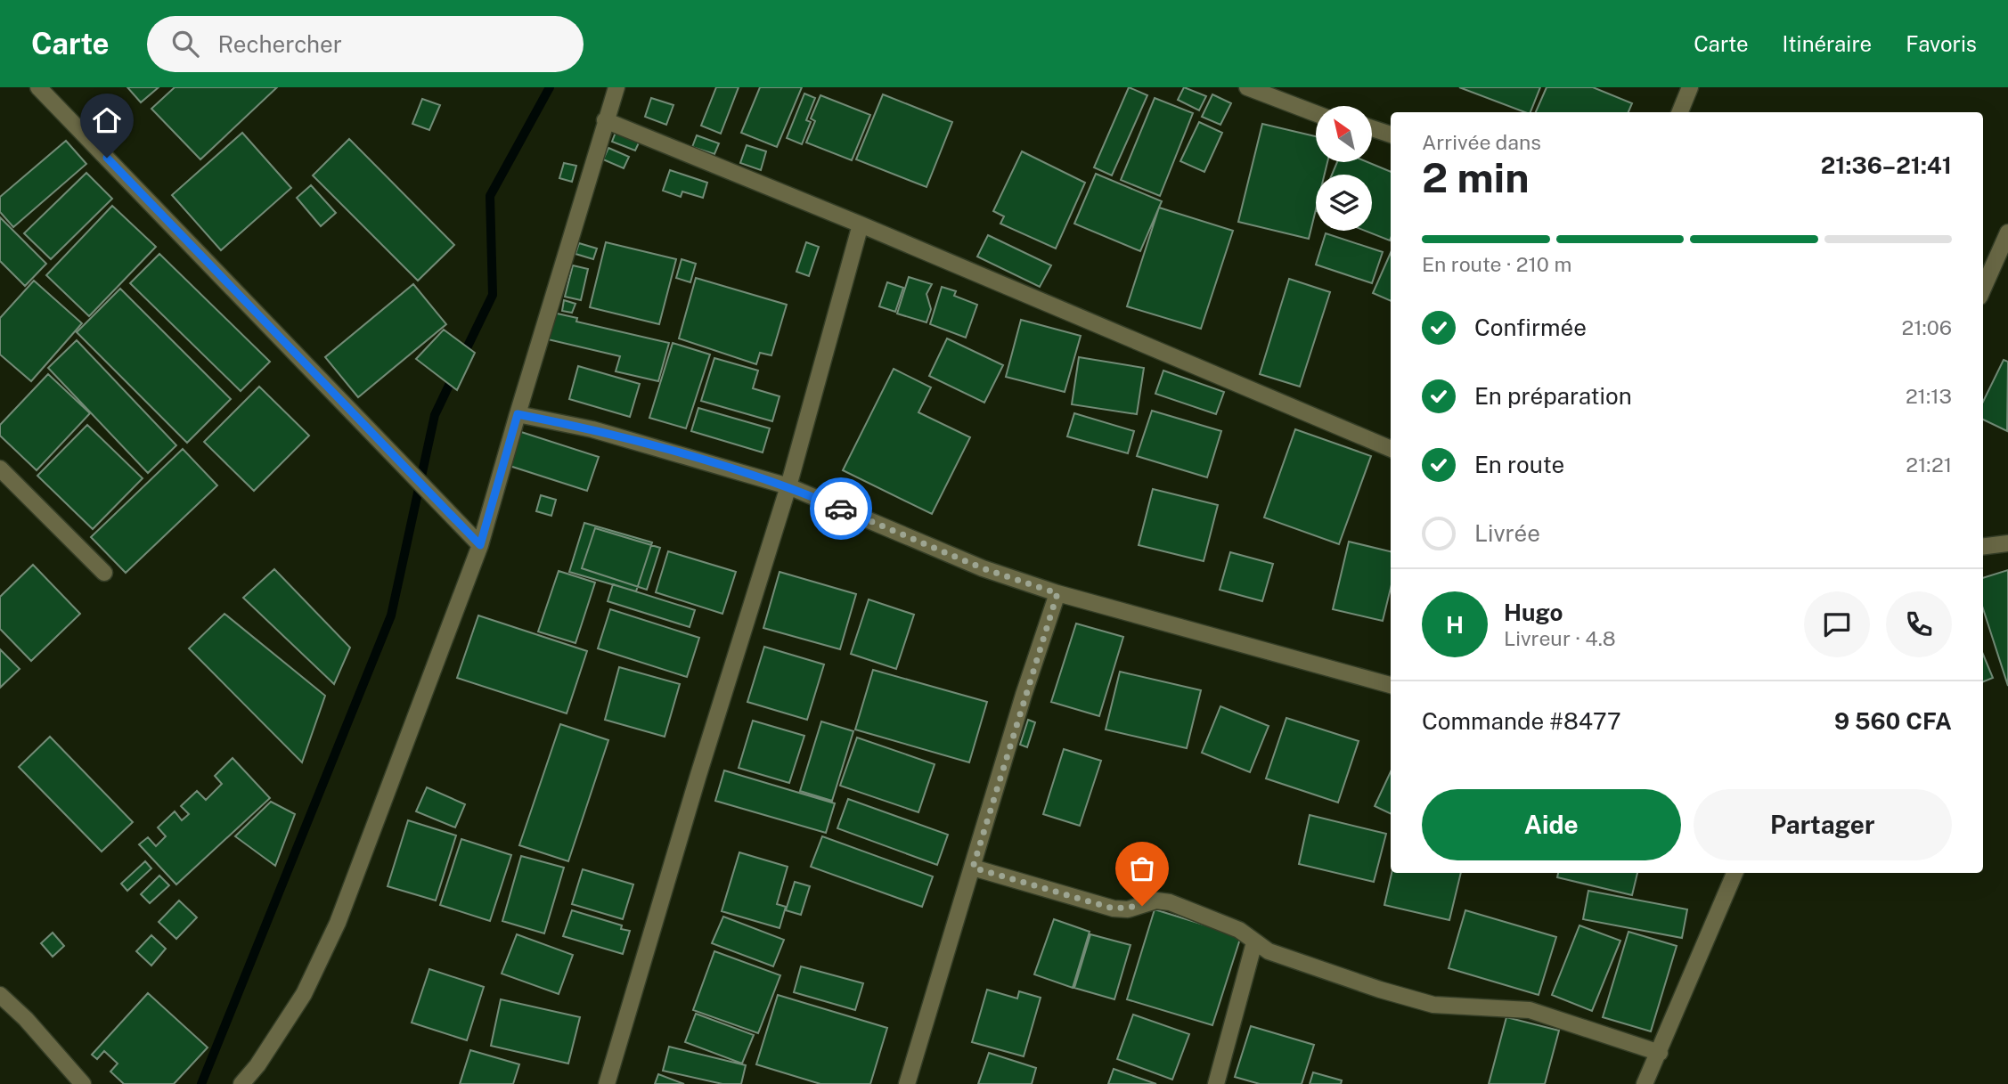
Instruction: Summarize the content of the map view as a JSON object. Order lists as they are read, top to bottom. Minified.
{"north":"top left","page":{"header":"Carte","search":"Rechercher","nav":["Carte","Itinéraire","Favoris"],"heading":["2 min","Arrivée dans","21:36–21:41"],"panel":["Hugo","Livreur · 4.8","Commande #8477","9 560 CFA"],"bar":"En route · 210 m","list":[["Confirmée","21:06"],["En préparation","21:13"],["En route","21:21"],"Livrée"],"round":"H","buttons":["Aide","Partager"]}}
